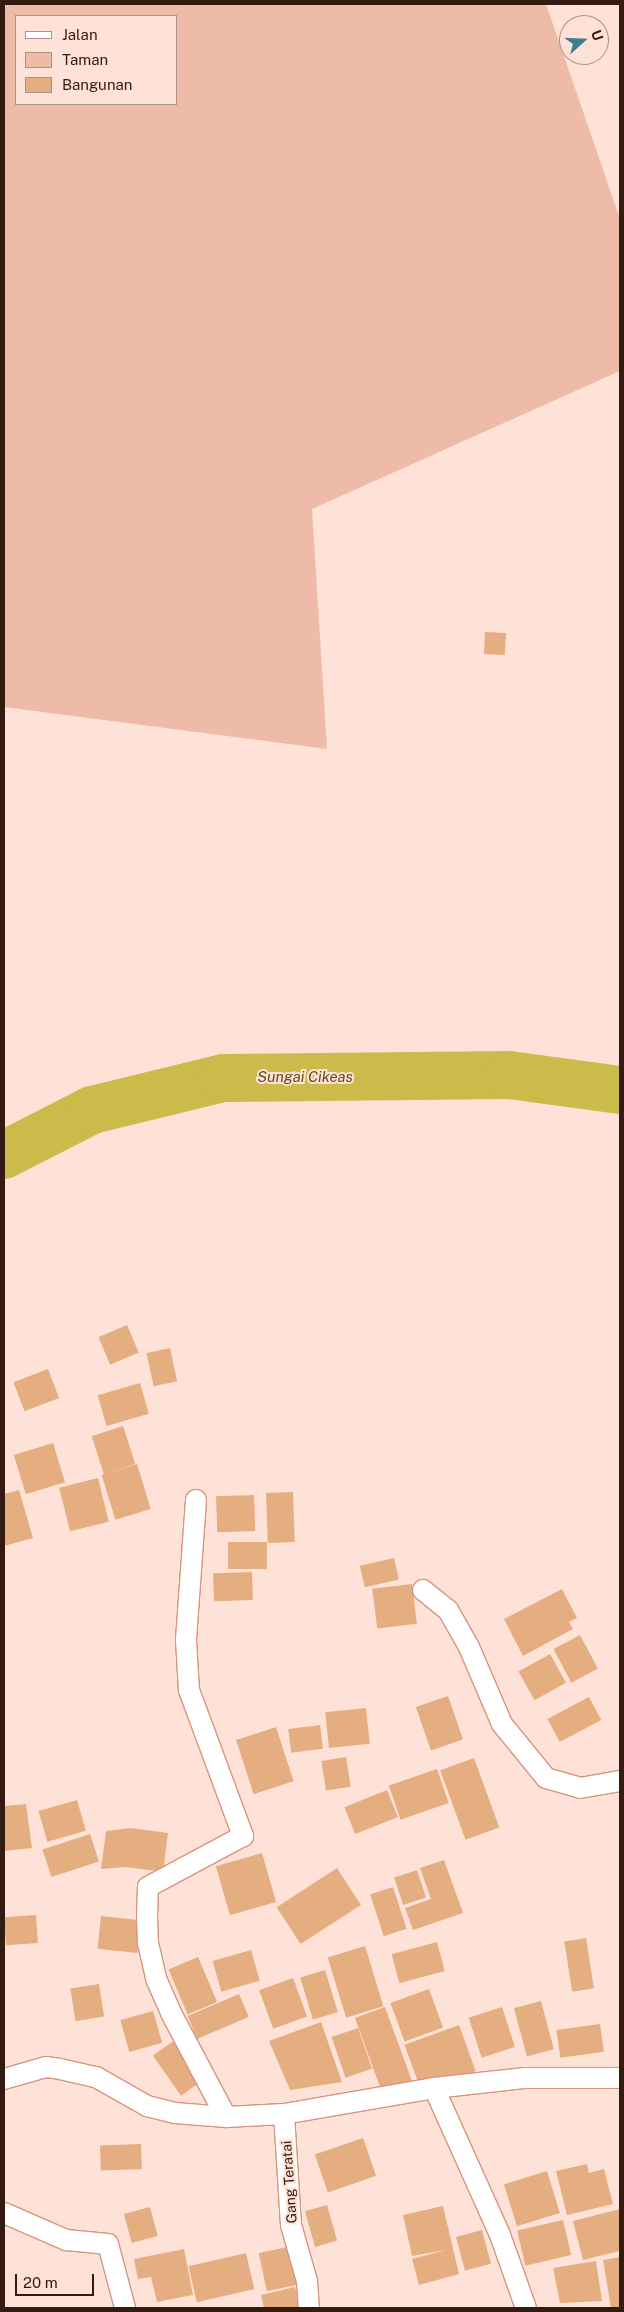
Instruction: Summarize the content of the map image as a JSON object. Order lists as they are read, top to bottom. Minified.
{"streets":{"street":["Gang Teratai"]},"water":["Sungai Cikeas"],"legend":["Jalan","Taman","Bangunan"],"scale_bar":"20 m","north":"right"}
